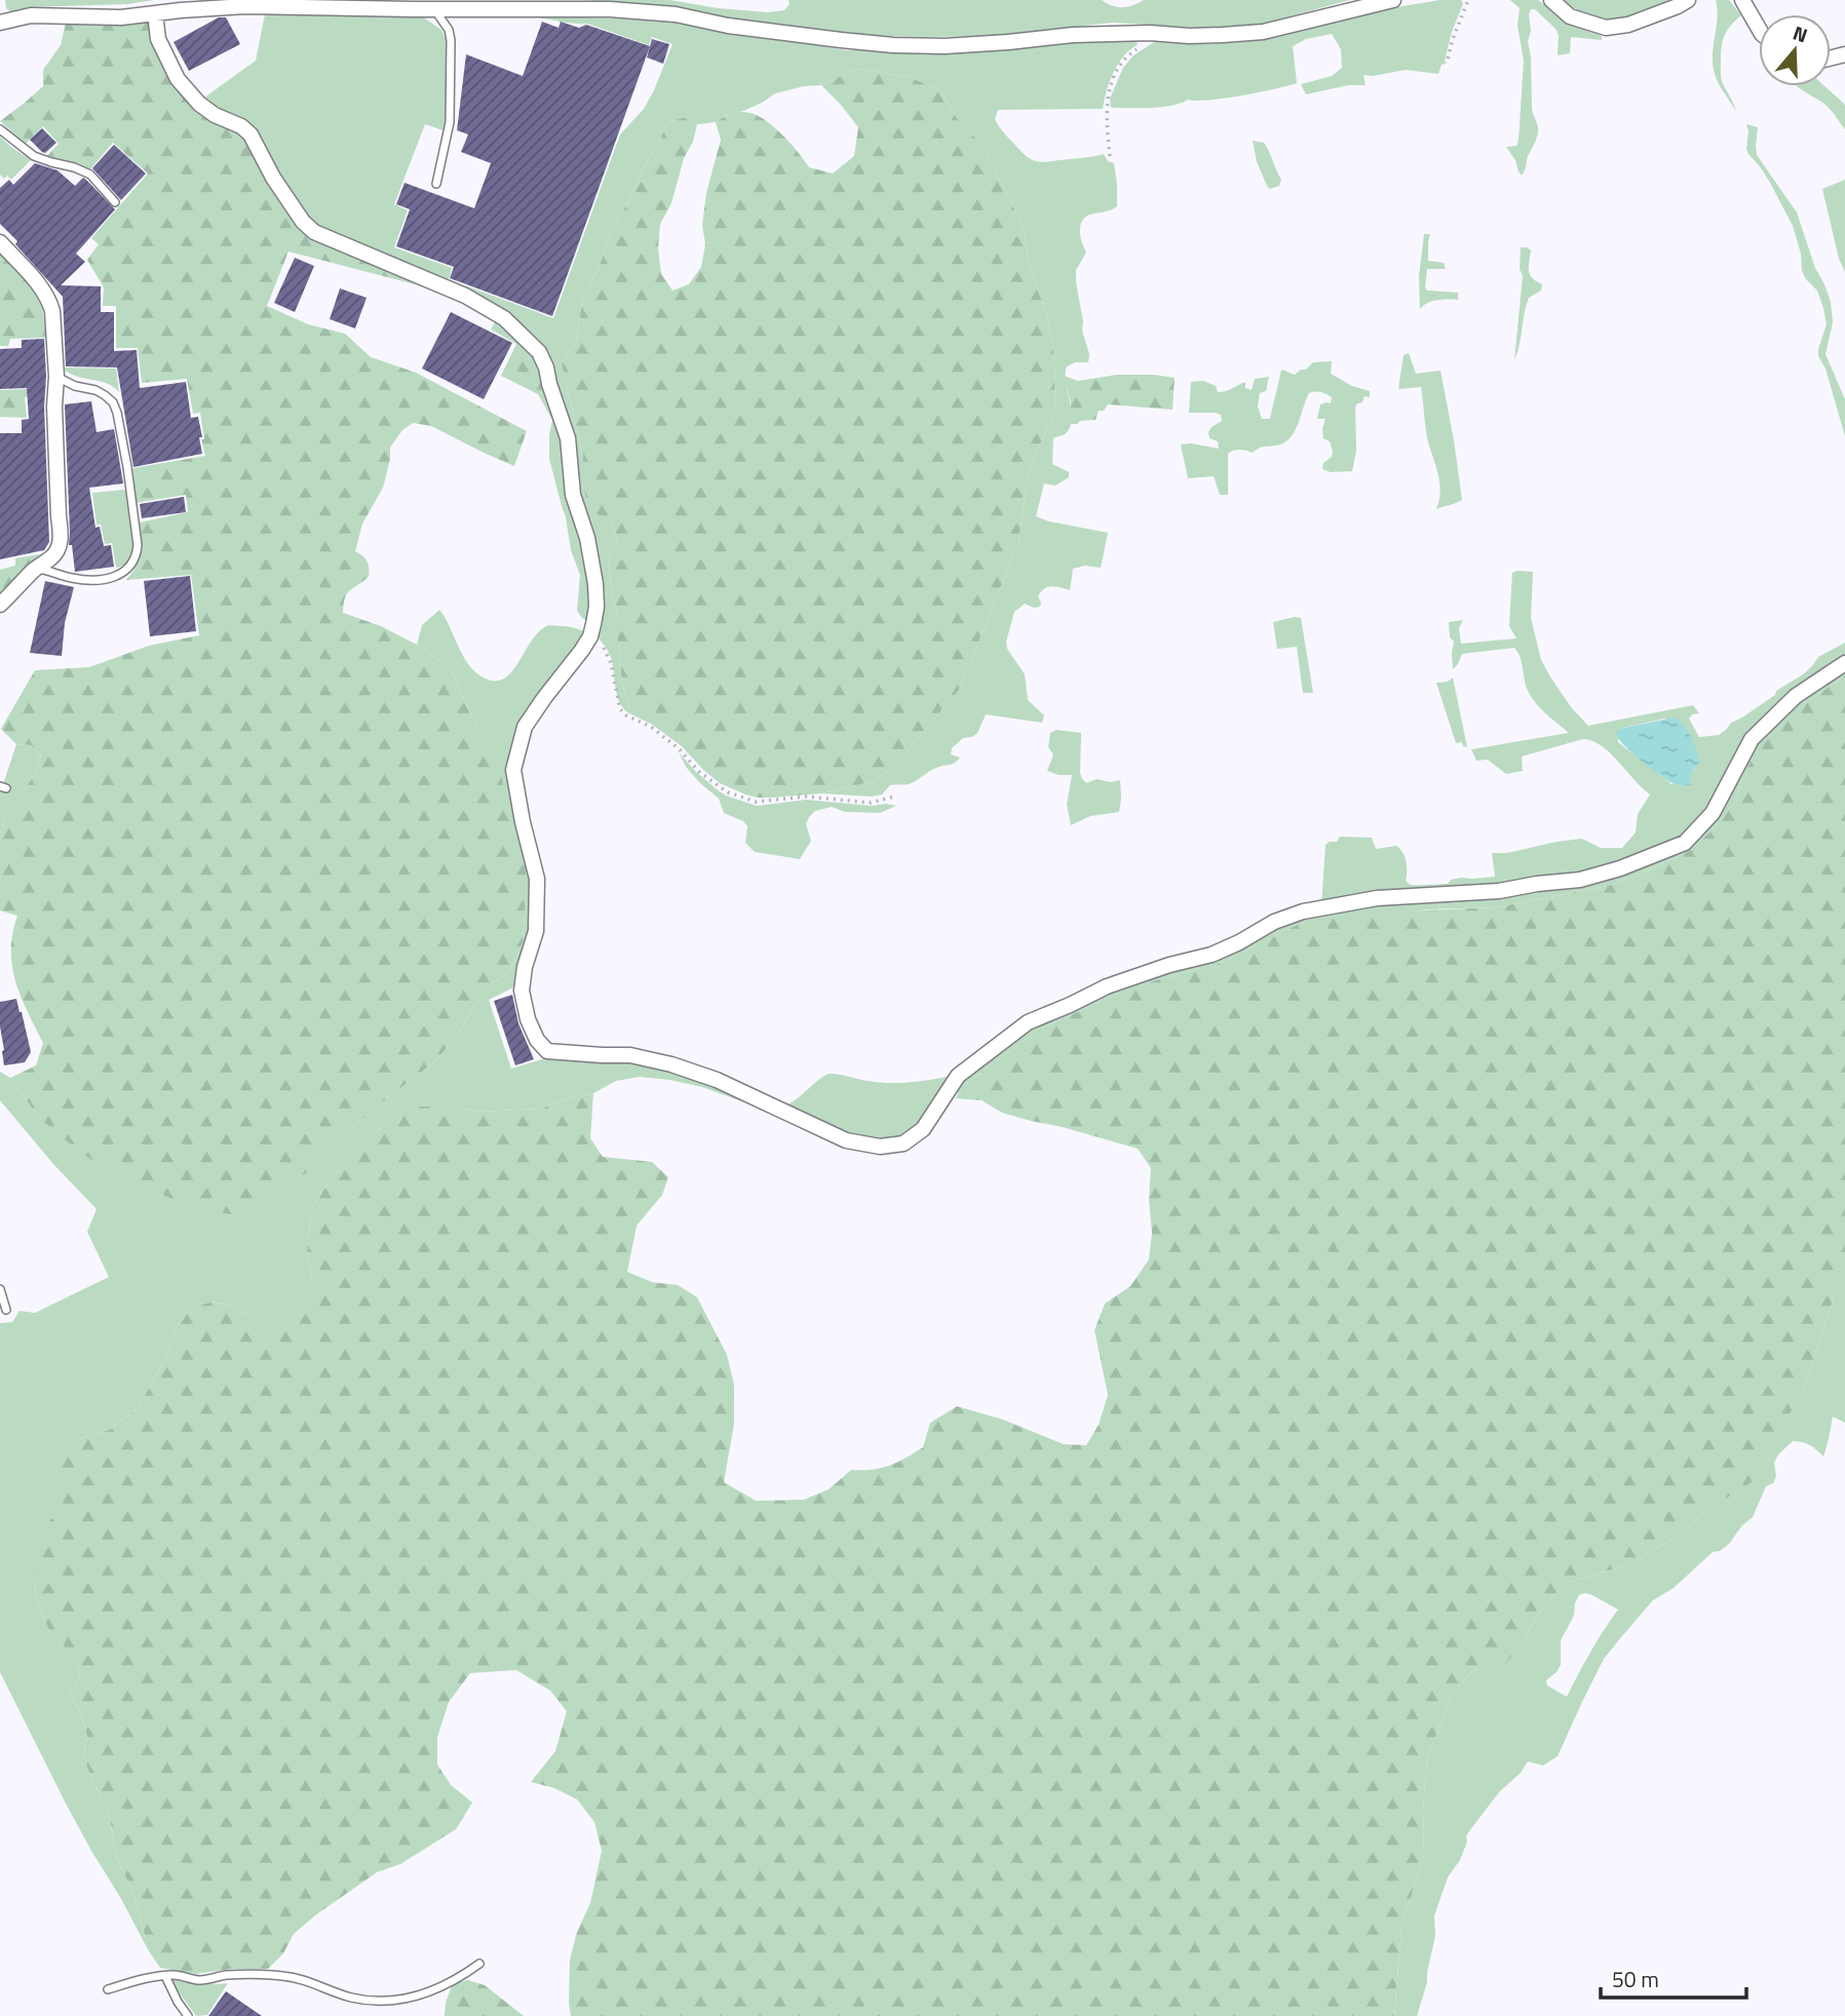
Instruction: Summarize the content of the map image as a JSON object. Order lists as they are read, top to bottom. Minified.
{"scale_bar":"50 m","north":"top"}
